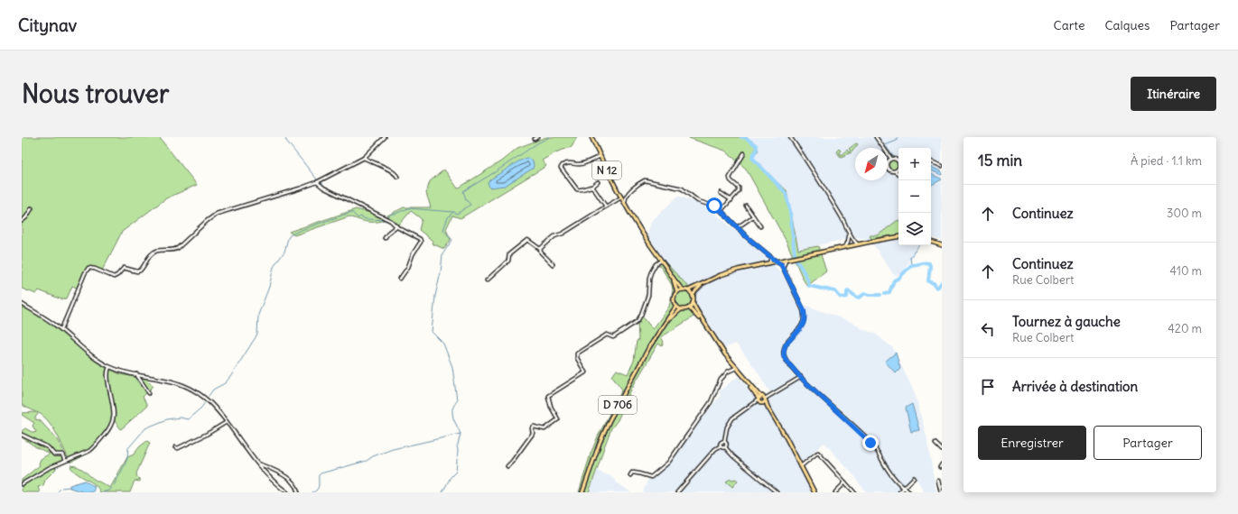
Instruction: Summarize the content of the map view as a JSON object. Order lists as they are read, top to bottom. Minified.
{"streets":{"main road":["N 12","D 706"]},"crossings":[["N 12","D 706"]],"north":"bottom left","page":{"header":"Citynav","nav":["Carte","Calques","Partager"],"buttons":["Itinéraire",["Enregistrer","Partager"]],"title":"Nous trouver","heading":["15 min","À pied · 1.1 km"],"map_buttons":["+","−"],"list":[["Continuez","300 m"],["Continuez","Rue Colbert","410 m"],["Tournez à gauche","Rue Colbert","420 m"],"Arrivée à destination"]}}
